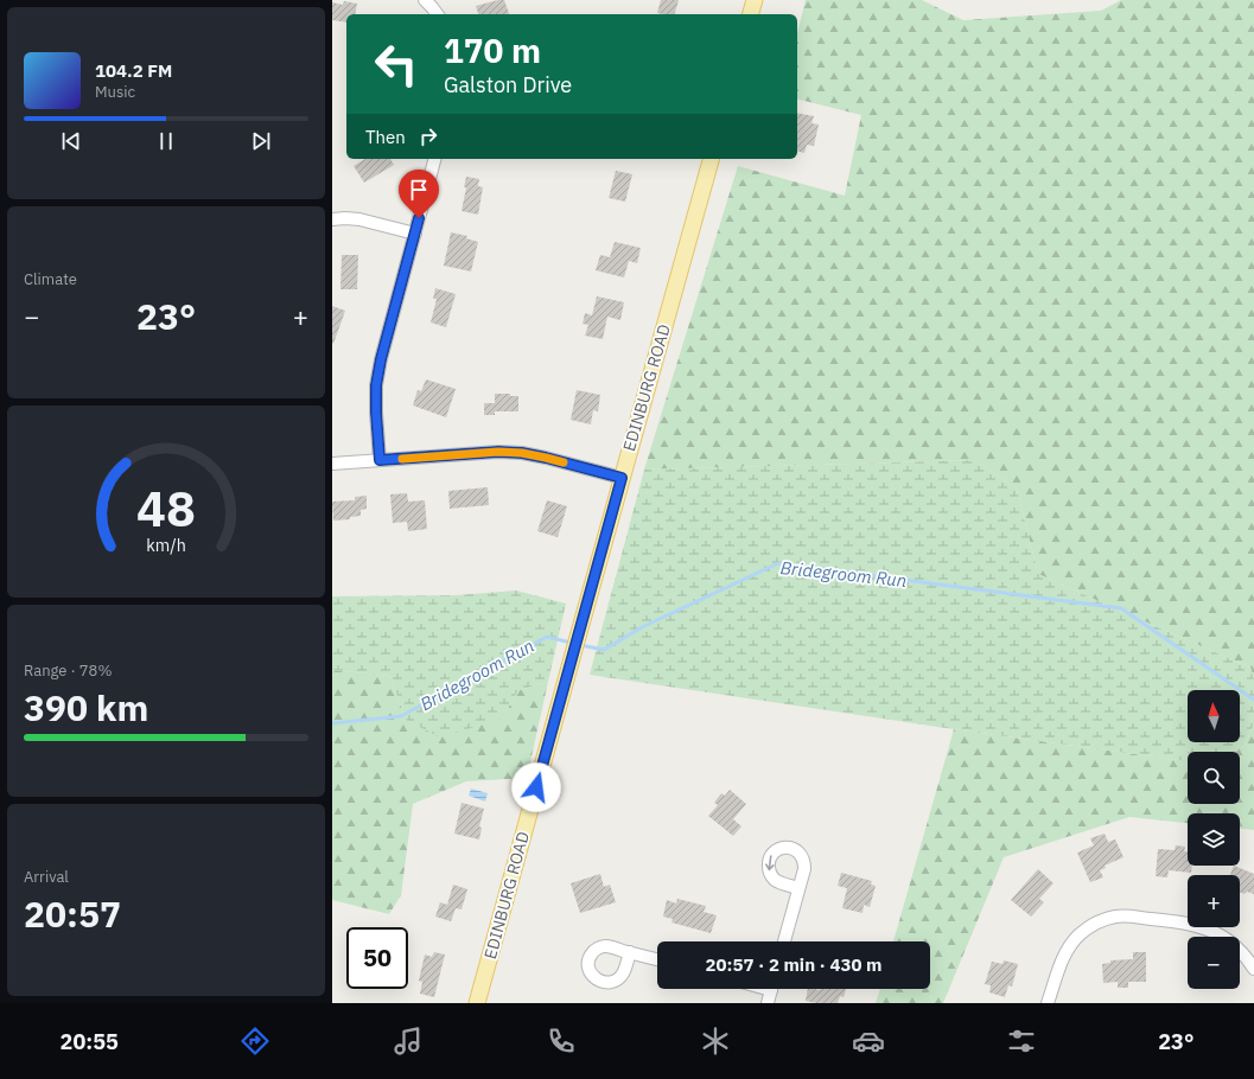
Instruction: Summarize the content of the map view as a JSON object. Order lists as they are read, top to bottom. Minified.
{"streets":{"main road":["EDINBURG ROAD"]},"water":["Bridegroom Run"],"north":"top","page":{"turn":["170 m","Galston Drive"],"song":["104.2 FM","Music"],"then":"Then","tile":["Climate",["Range · 78%","390 km"],["Arrival","20:57"]],"heat":["−","23°","+"],"map_buttons":["+","−"],"limit":"50","trip":"20:57 · 2 min · 430 m","tabs":["20:55","23°"],"gauge":["48","km/h"]}}
